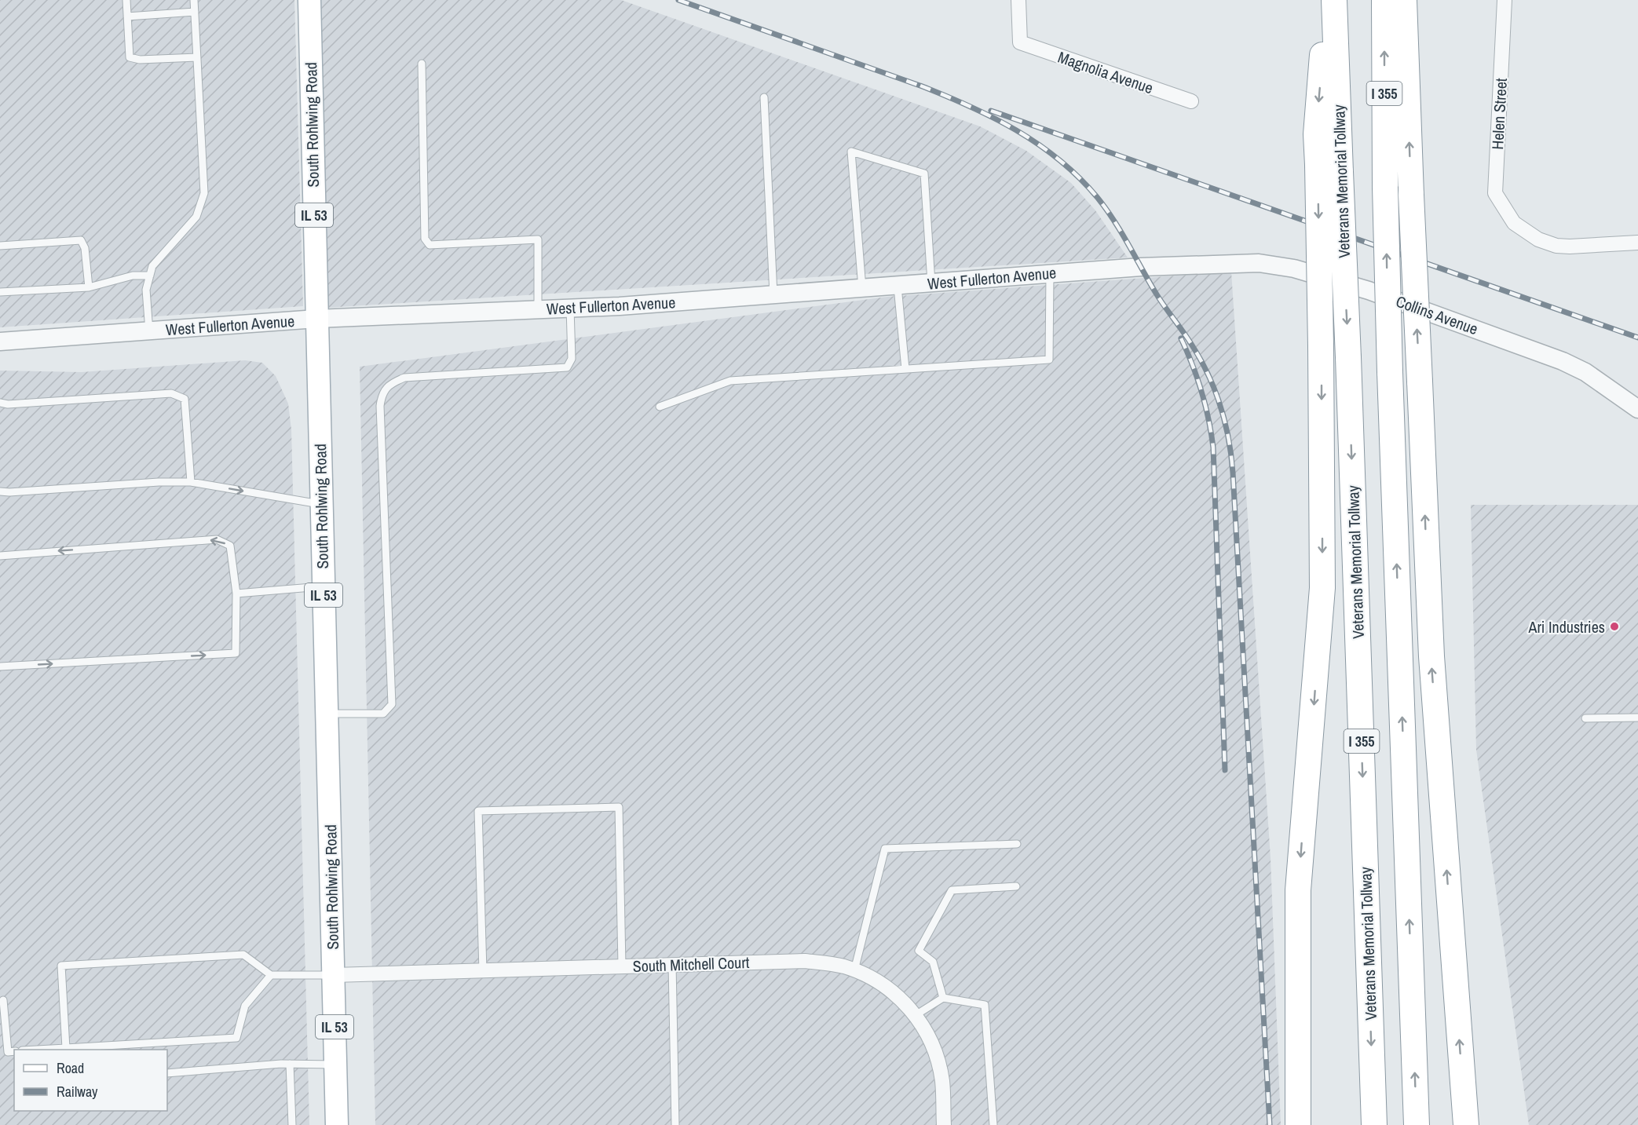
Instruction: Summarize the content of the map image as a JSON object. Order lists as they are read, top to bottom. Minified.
{"streets":{"highway":["I 355","Veterans Memorial Tollway"],"main road":["South Rohlwing Road","IL 53"],"street":["Magnolia Avenue","Helen Street","West Fullerton Avenue","Collins Avenue","South Mitchell Court"]},"crossings":[["South Rohlwing Road","West Fullerton Avenue"],["South Rohlwing Road","South Mitchell Court"],["West Fullerton Avenue","Collins Avenue"]],"places":["Ari Industries"],"legend":["Road","Railway"]}
